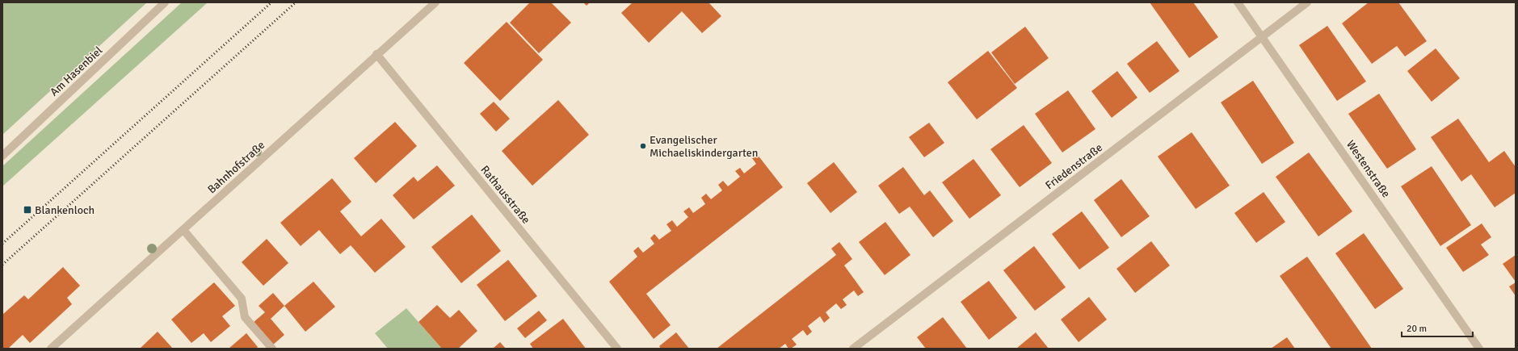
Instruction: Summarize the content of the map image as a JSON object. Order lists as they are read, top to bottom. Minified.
{"streets":{"street":["Am Hasenbiel","Friedenstraße","Bahnhofstraße","Westenstraße","Rathausstraße"]},"crossings":[["Friedenstraße","Westenstraße"],["Bahnhofstraße","Rathausstraße"]],"places":{"other":["Evangelischer Michaeliskindergarten"],"transit":["Blankenloch"]},"scale_bar":"20 m"}
